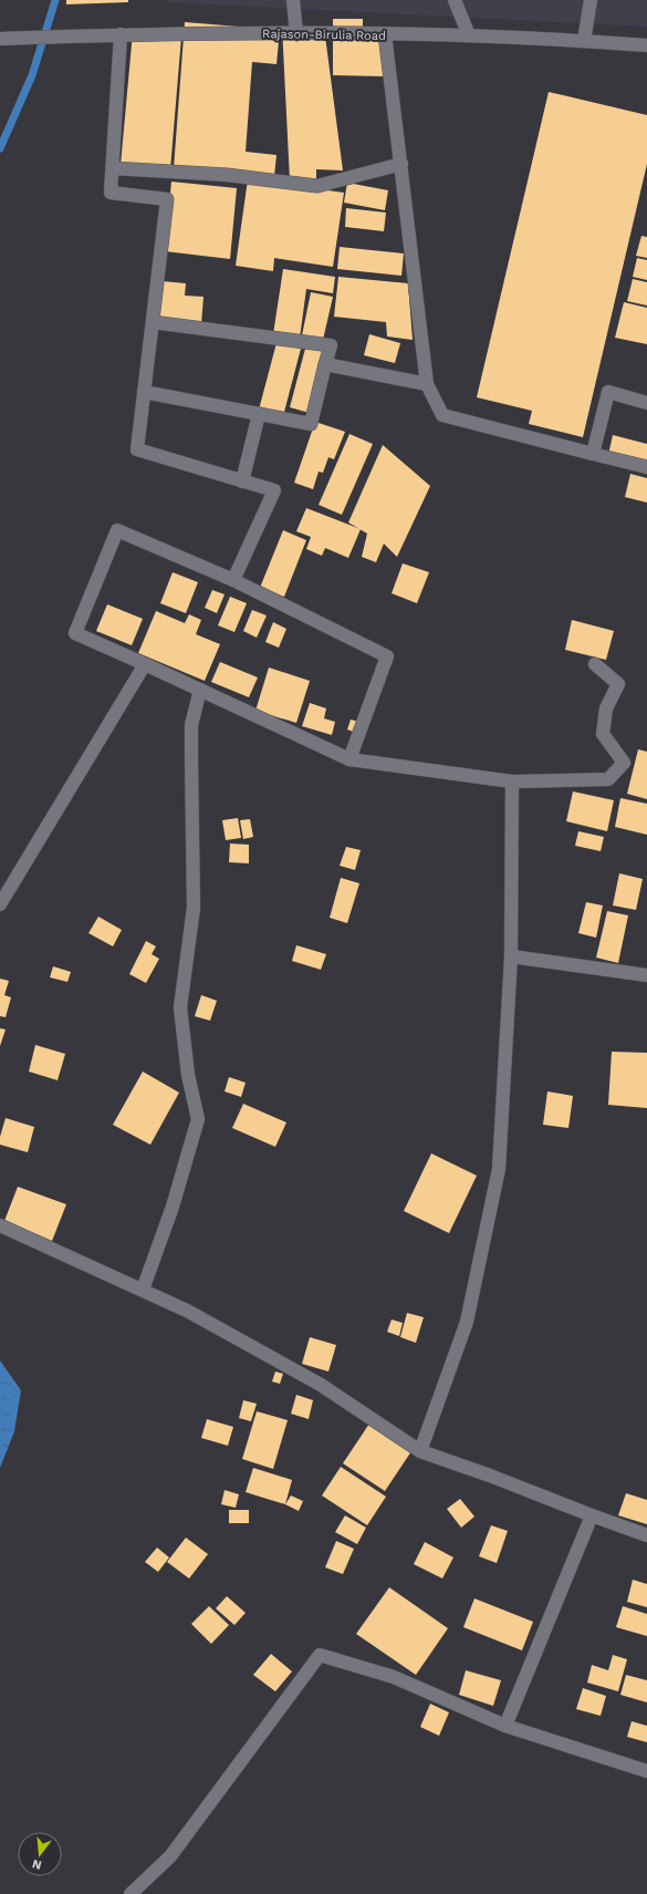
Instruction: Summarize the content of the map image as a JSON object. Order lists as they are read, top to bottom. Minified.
{"streets":{"street":["Rajason-Birulia Road"]},"north":"bottom"}
